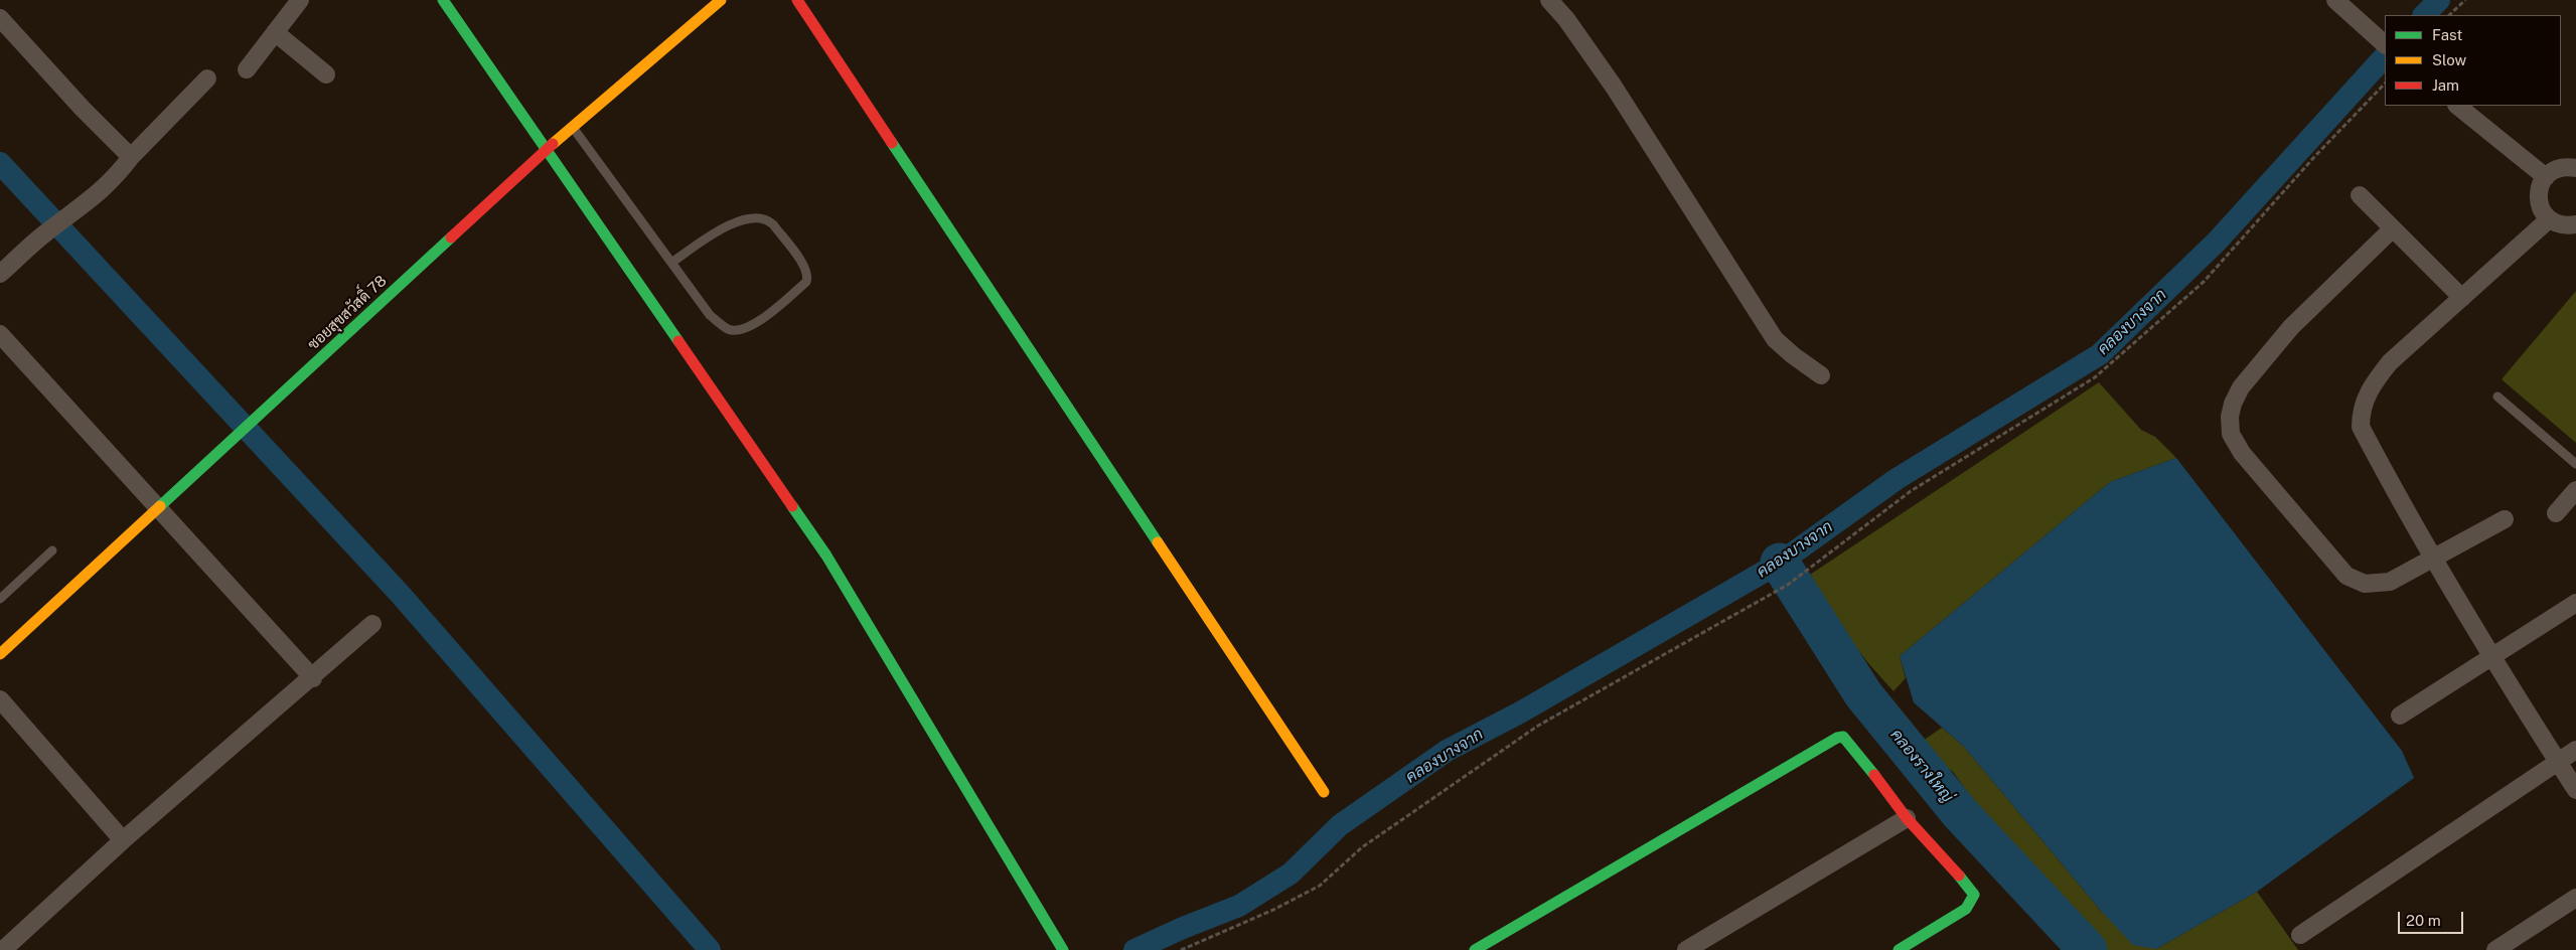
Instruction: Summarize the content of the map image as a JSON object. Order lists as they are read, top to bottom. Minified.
{"streets":{"street":["ซอยสุขสวัสดิ์ 78"]},"water":["คลองบางจาก","คลองรางใหญ่"],"legend":["Fast","Slow","Jam"],"scale_bar":"20 m"}
